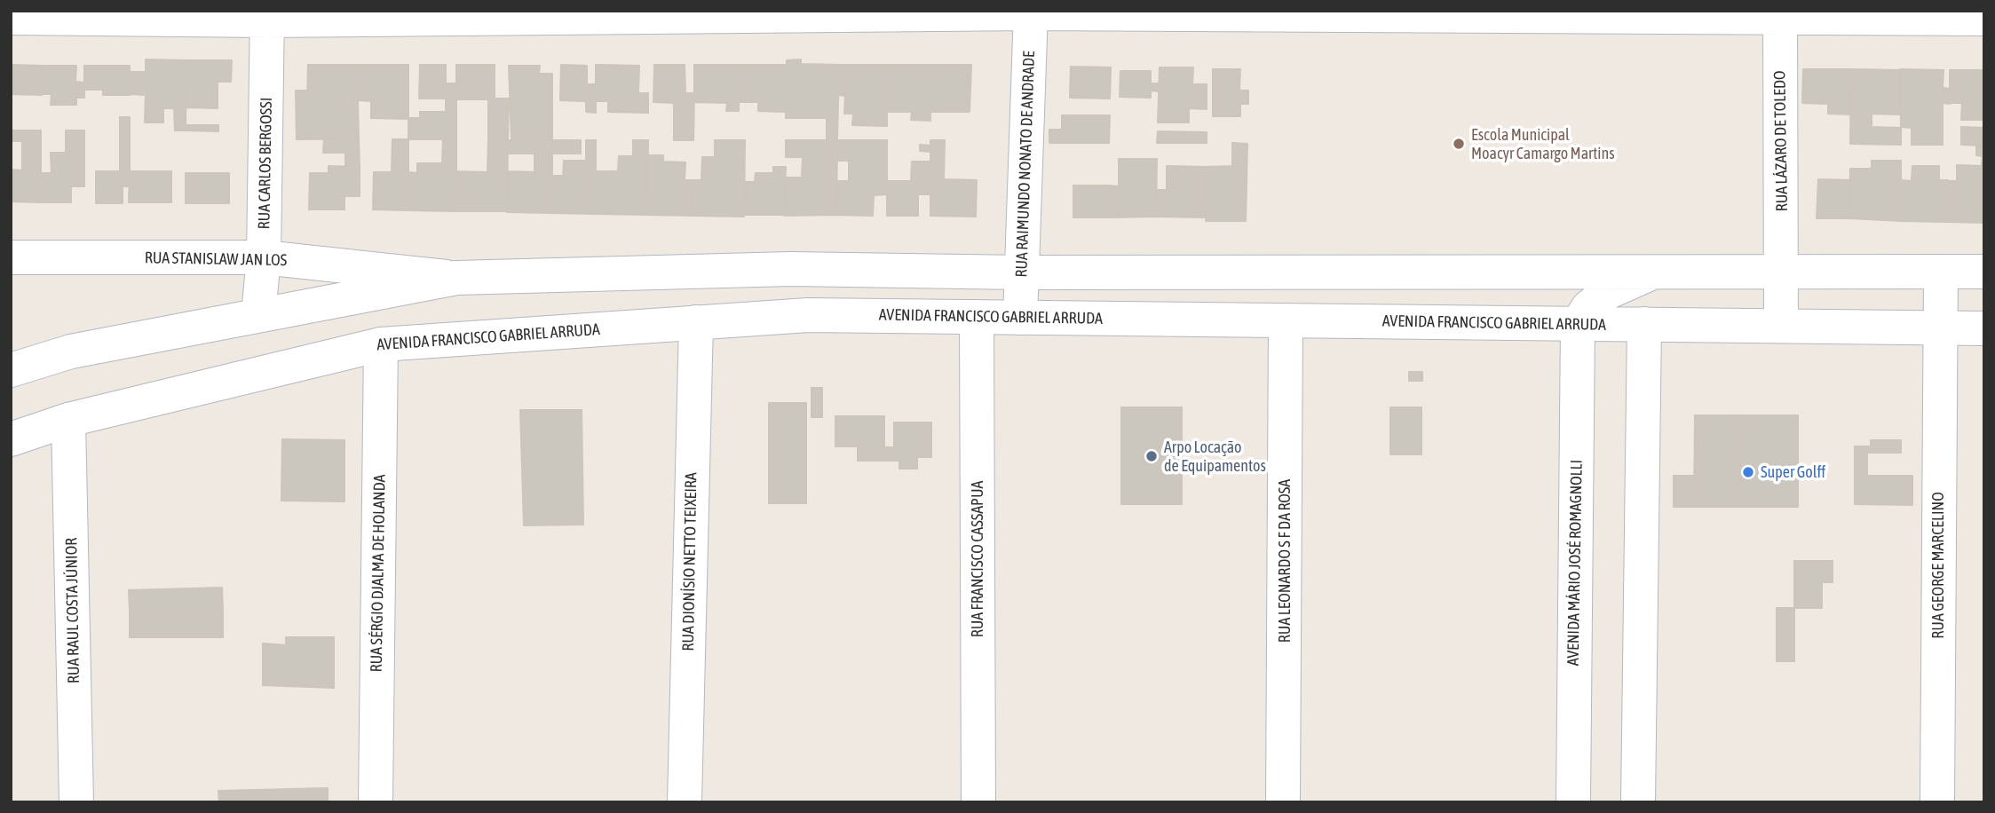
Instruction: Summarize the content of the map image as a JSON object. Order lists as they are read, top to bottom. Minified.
{"streets":{"street":["RUA LÁZARO DE TOLEDO","RUA CARLOS BERGOSSI","RUA RAIMUNDO NONATO DE ANDRADE","RUA STANISLAW JAN LOS","AVENIDA FRANCISCO GABRIEL ARRUDA","RUA FRANCISCO CASSAPUA","RUA LEONARDO S F DA ROSA","RUA DIONÍSIO NETTO TEIXEIRA","AVENIDA MÁRIO JOSÉ ROMAGNOLLI","RUA GEORGE MARCELINO","RUA SÉRGIO DJALMA DE HOLANDA","RUA RAUL COSTA JÚNIOR"]},"crossings":[["RUA LÁZARO DE TOLEDO","AVENIDA FRANCISCO GABRIEL ARRUDA"],["RUA CARLOS BERGOSSI","RUA STANISLAW JAN LOS"],["RUA RAIMUNDO NONATO DE ANDRADE","AVENIDA FRANCISCO GABRIEL ARRUDA"],["AVENIDA FRANCISCO GABRIEL ARRUDA","RUA FRANCISCO CASSAPUA"],["AVENIDA FRANCISCO GABRIEL ARRUDA","RUA LEONARDO S F DA ROSA"],["AVENIDA FRANCISCO GABRIEL ARRUDA","RUA DIONÍSIO NETTO TEIXEIRA"],["AVENIDA FRANCISCO GABRIEL ARRUDA","AVENIDA MÁRIO JOSÉ ROMAGNOLLI"],["AVENIDA FRANCISCO GABRIEL ARRUDA","RUA GEORGE MARCELINO"],["AVENIDA FRANCISCO GABRIEL ARRUDA","RUA SÉRGIO DJALMA DE HOLANDA"],["AVENIDA FRANCISCO GABRIEL ARRUDA","RUA RAUL COSTA JÚNIOR"]],"places":["Escola Municipal Moacyr Camargo Martins","Arpo Locação de Equipamentos","Super Golff"]}
